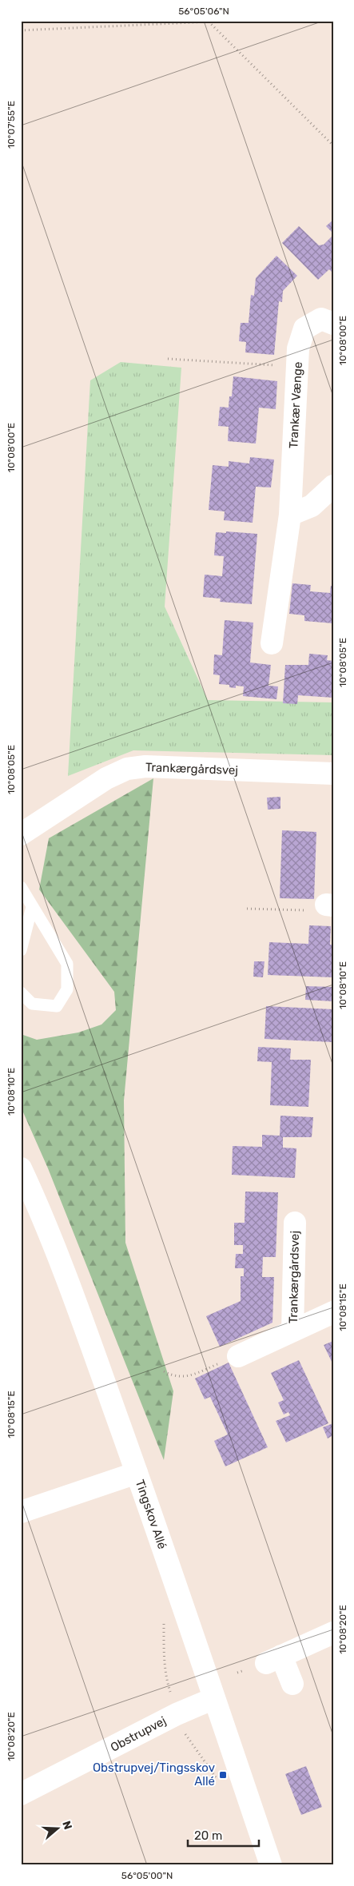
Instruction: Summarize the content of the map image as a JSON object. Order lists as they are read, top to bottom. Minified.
{"streets":{"street":["Trankær Vænge","Trankærgårdsvej","Tingskov Allé","Obstrupvej"]},"crossings":[["Tingskov Allé","Obstrupvej"]],"places":{"transit":["Obstrupvej/Tingsskov Allé"]},"scale_bar":"20 m","north":"right","coordinates":["56°05'06\"N","10°07'55\"E","10°08'00\"E","10°08'05\"E","10°08'10\"E","10°08'15\"E","10°08'20\"E","56°05'00\"N"]}
